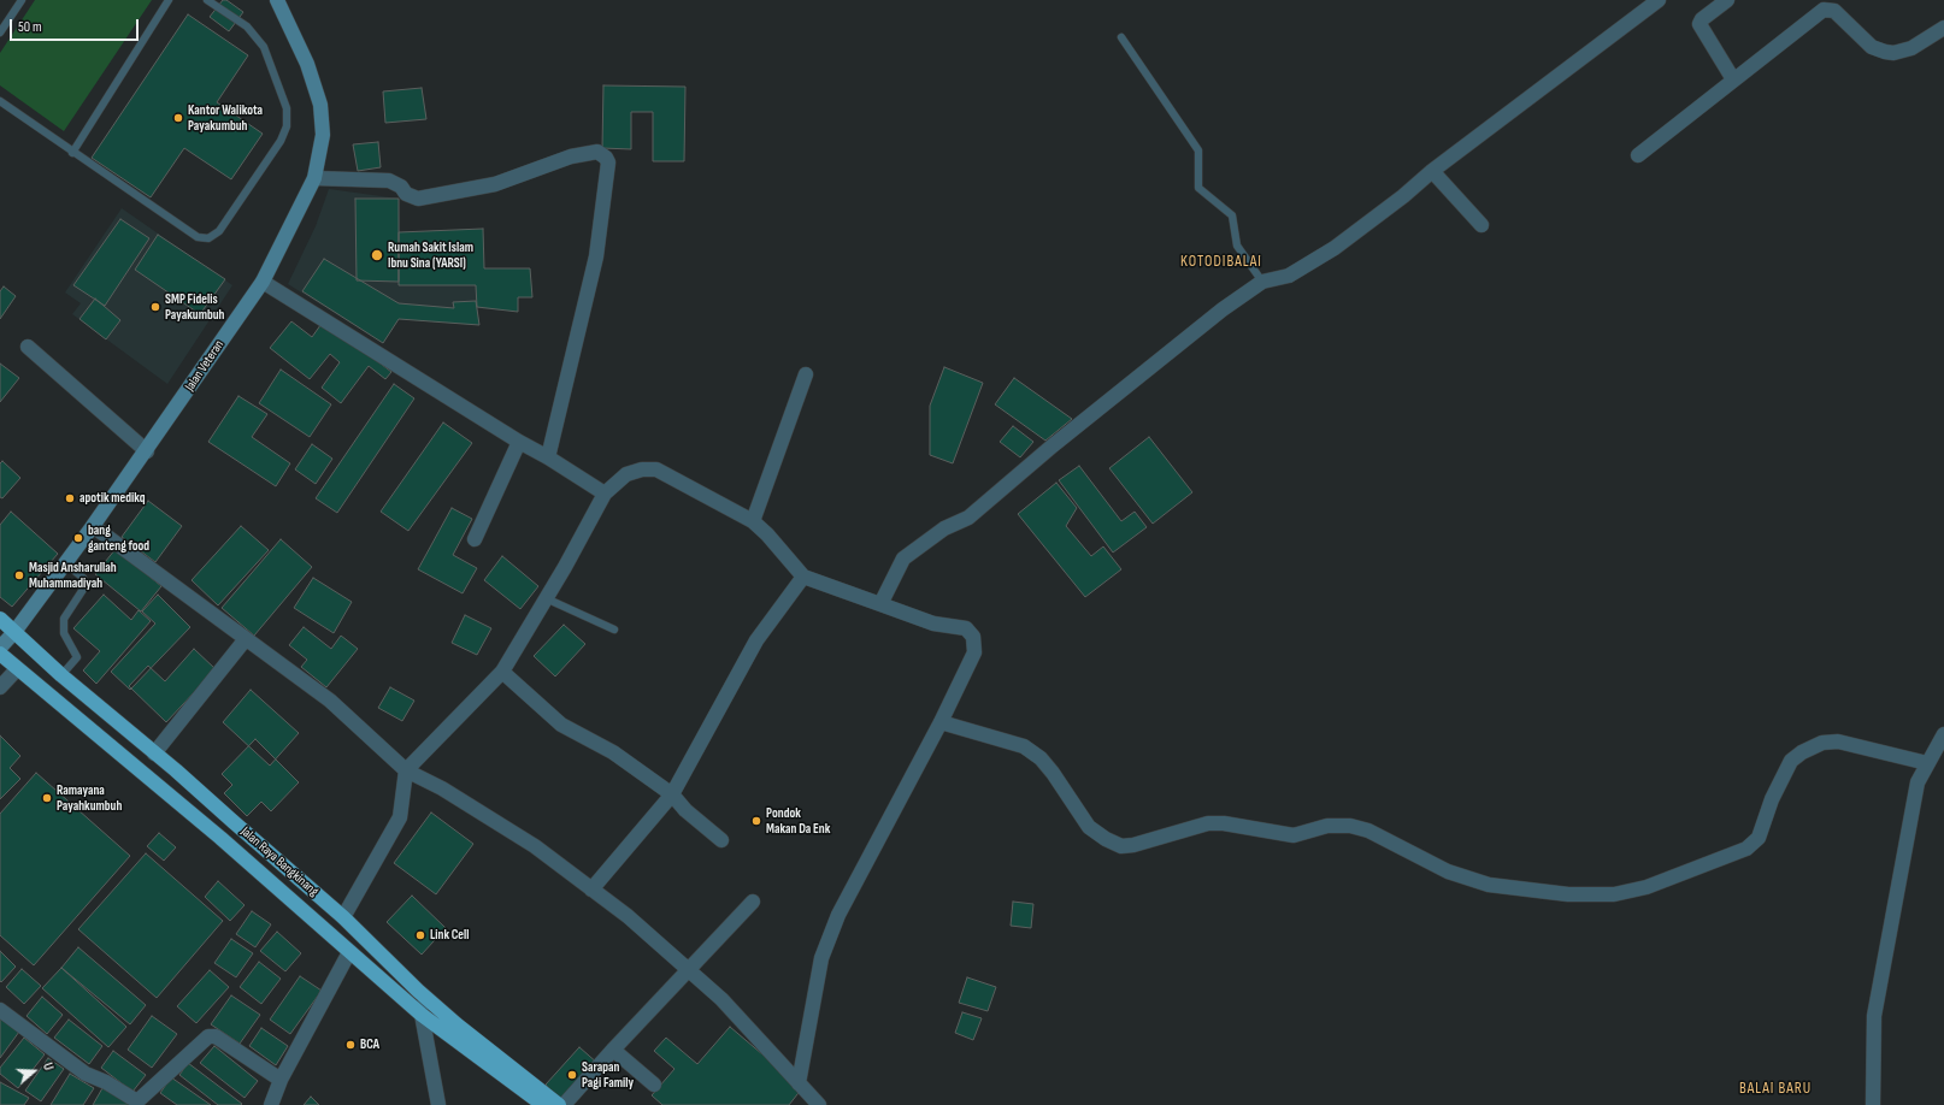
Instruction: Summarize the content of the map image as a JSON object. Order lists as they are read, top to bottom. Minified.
{"streets":{"highway":["Jalan Raya Bangkinang"],"main road":["Jalan Veteran"]},"crossings":[["Jalan Veteran","Jalan Raya Bangkinang"]],"districts":["KOTODIBALAI","BALAI BARU"],"places":["Kantor Walikota Payakumbuh","Rumah Sakit Islam Ibnu Sina (YARSI)","SMP Fidelis Payakumbuh","apotik medikq","bang ganteng food","Masjid Ansharullah Muhammadiyah","Ramayana Payahkumbuh","Pondok Makan Da Enk","Link Cell","BCA","Sarapan Pagi Family"],"scale_bar":"50 m","north":"right"}
